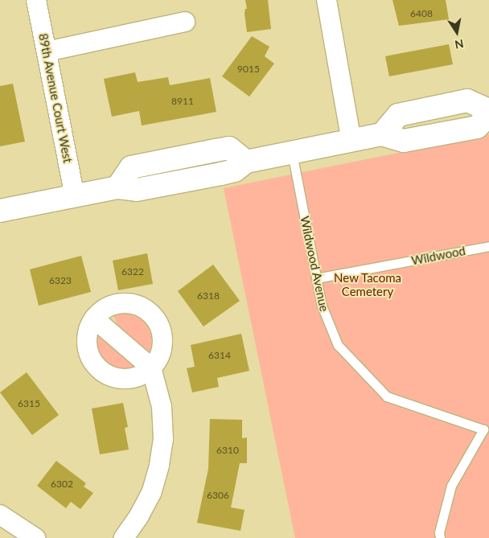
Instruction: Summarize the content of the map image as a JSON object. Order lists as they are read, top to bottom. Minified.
{"streets":{"street":["89th Avenue Court West"],"lane":["Wildwood","Wildwood Avenue"]},"crossings":[["Wildwood","Wildwood Avenue"]],"parks":["New Tacoma Cemetery"],"house_numbers":["6408","9015","8911","6322","6323","6318","6314","6315","6310","6302","6306"],"north":"bottom"}
